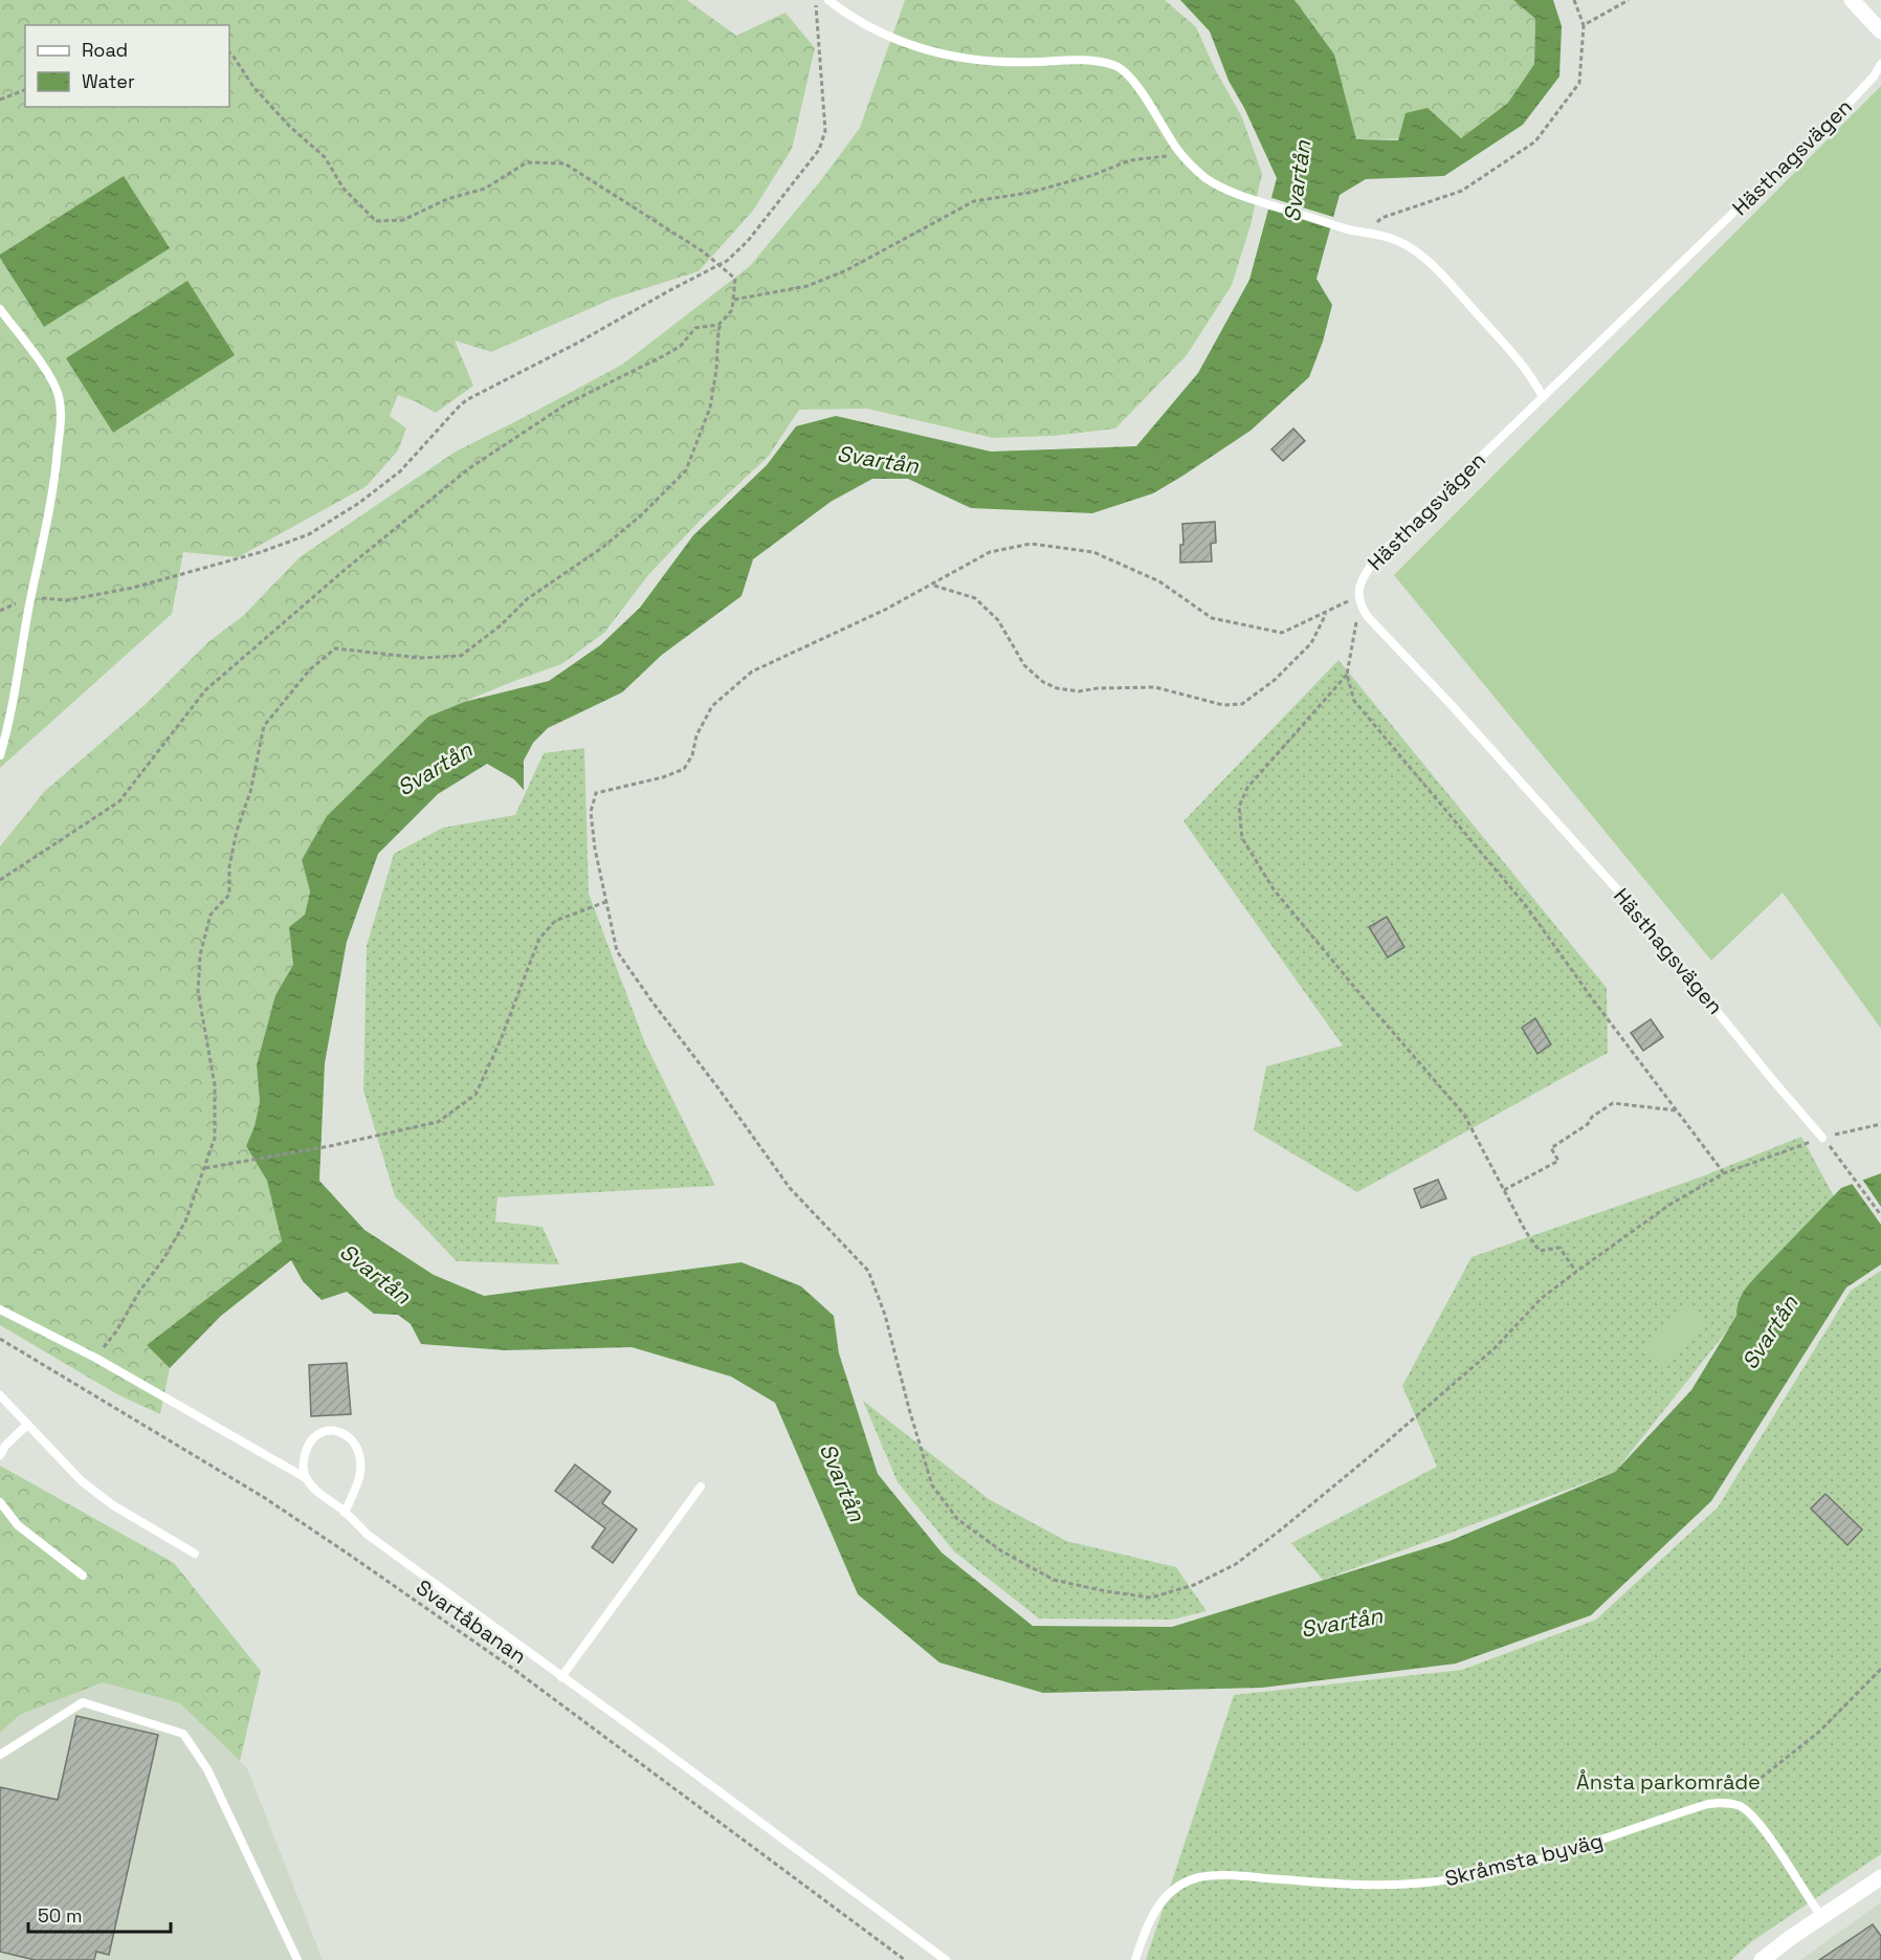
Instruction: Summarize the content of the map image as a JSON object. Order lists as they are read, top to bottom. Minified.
{"streets":{"lane":["Hästhagsvägen","Skråmsta byväg"],"path":["Svartåbanan"]},"water":["Svartån"],"parks":["Ånsta parkområde"],"legend":["Road","Water"],"scale_bar":"50 m"}
